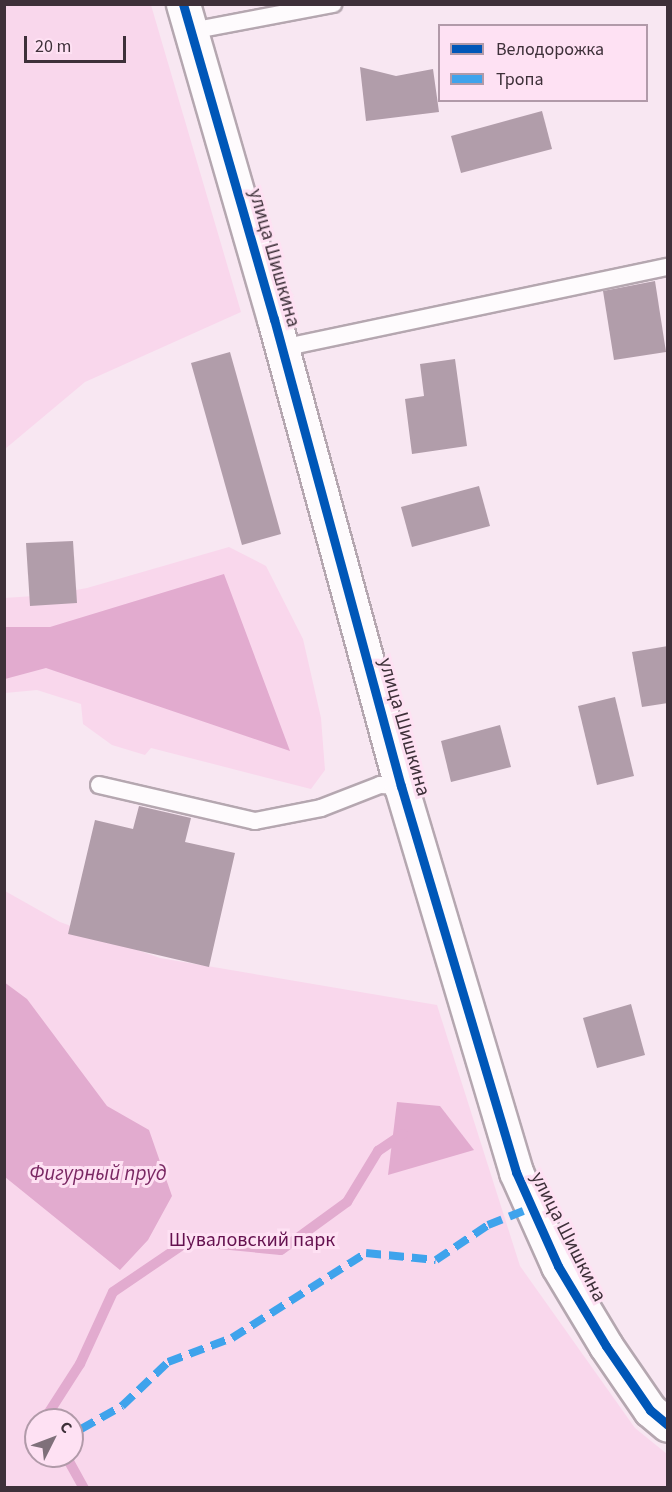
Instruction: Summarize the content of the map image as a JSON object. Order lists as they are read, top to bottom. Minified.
{"streets":{"street":["улица Шишкина"]},"water":["Фигурный пруд"],"parks":["Шуваловский парк"],"legend":["Велодорожка","Тропа"],"scale_bar":"20 m","north":"top right"}
